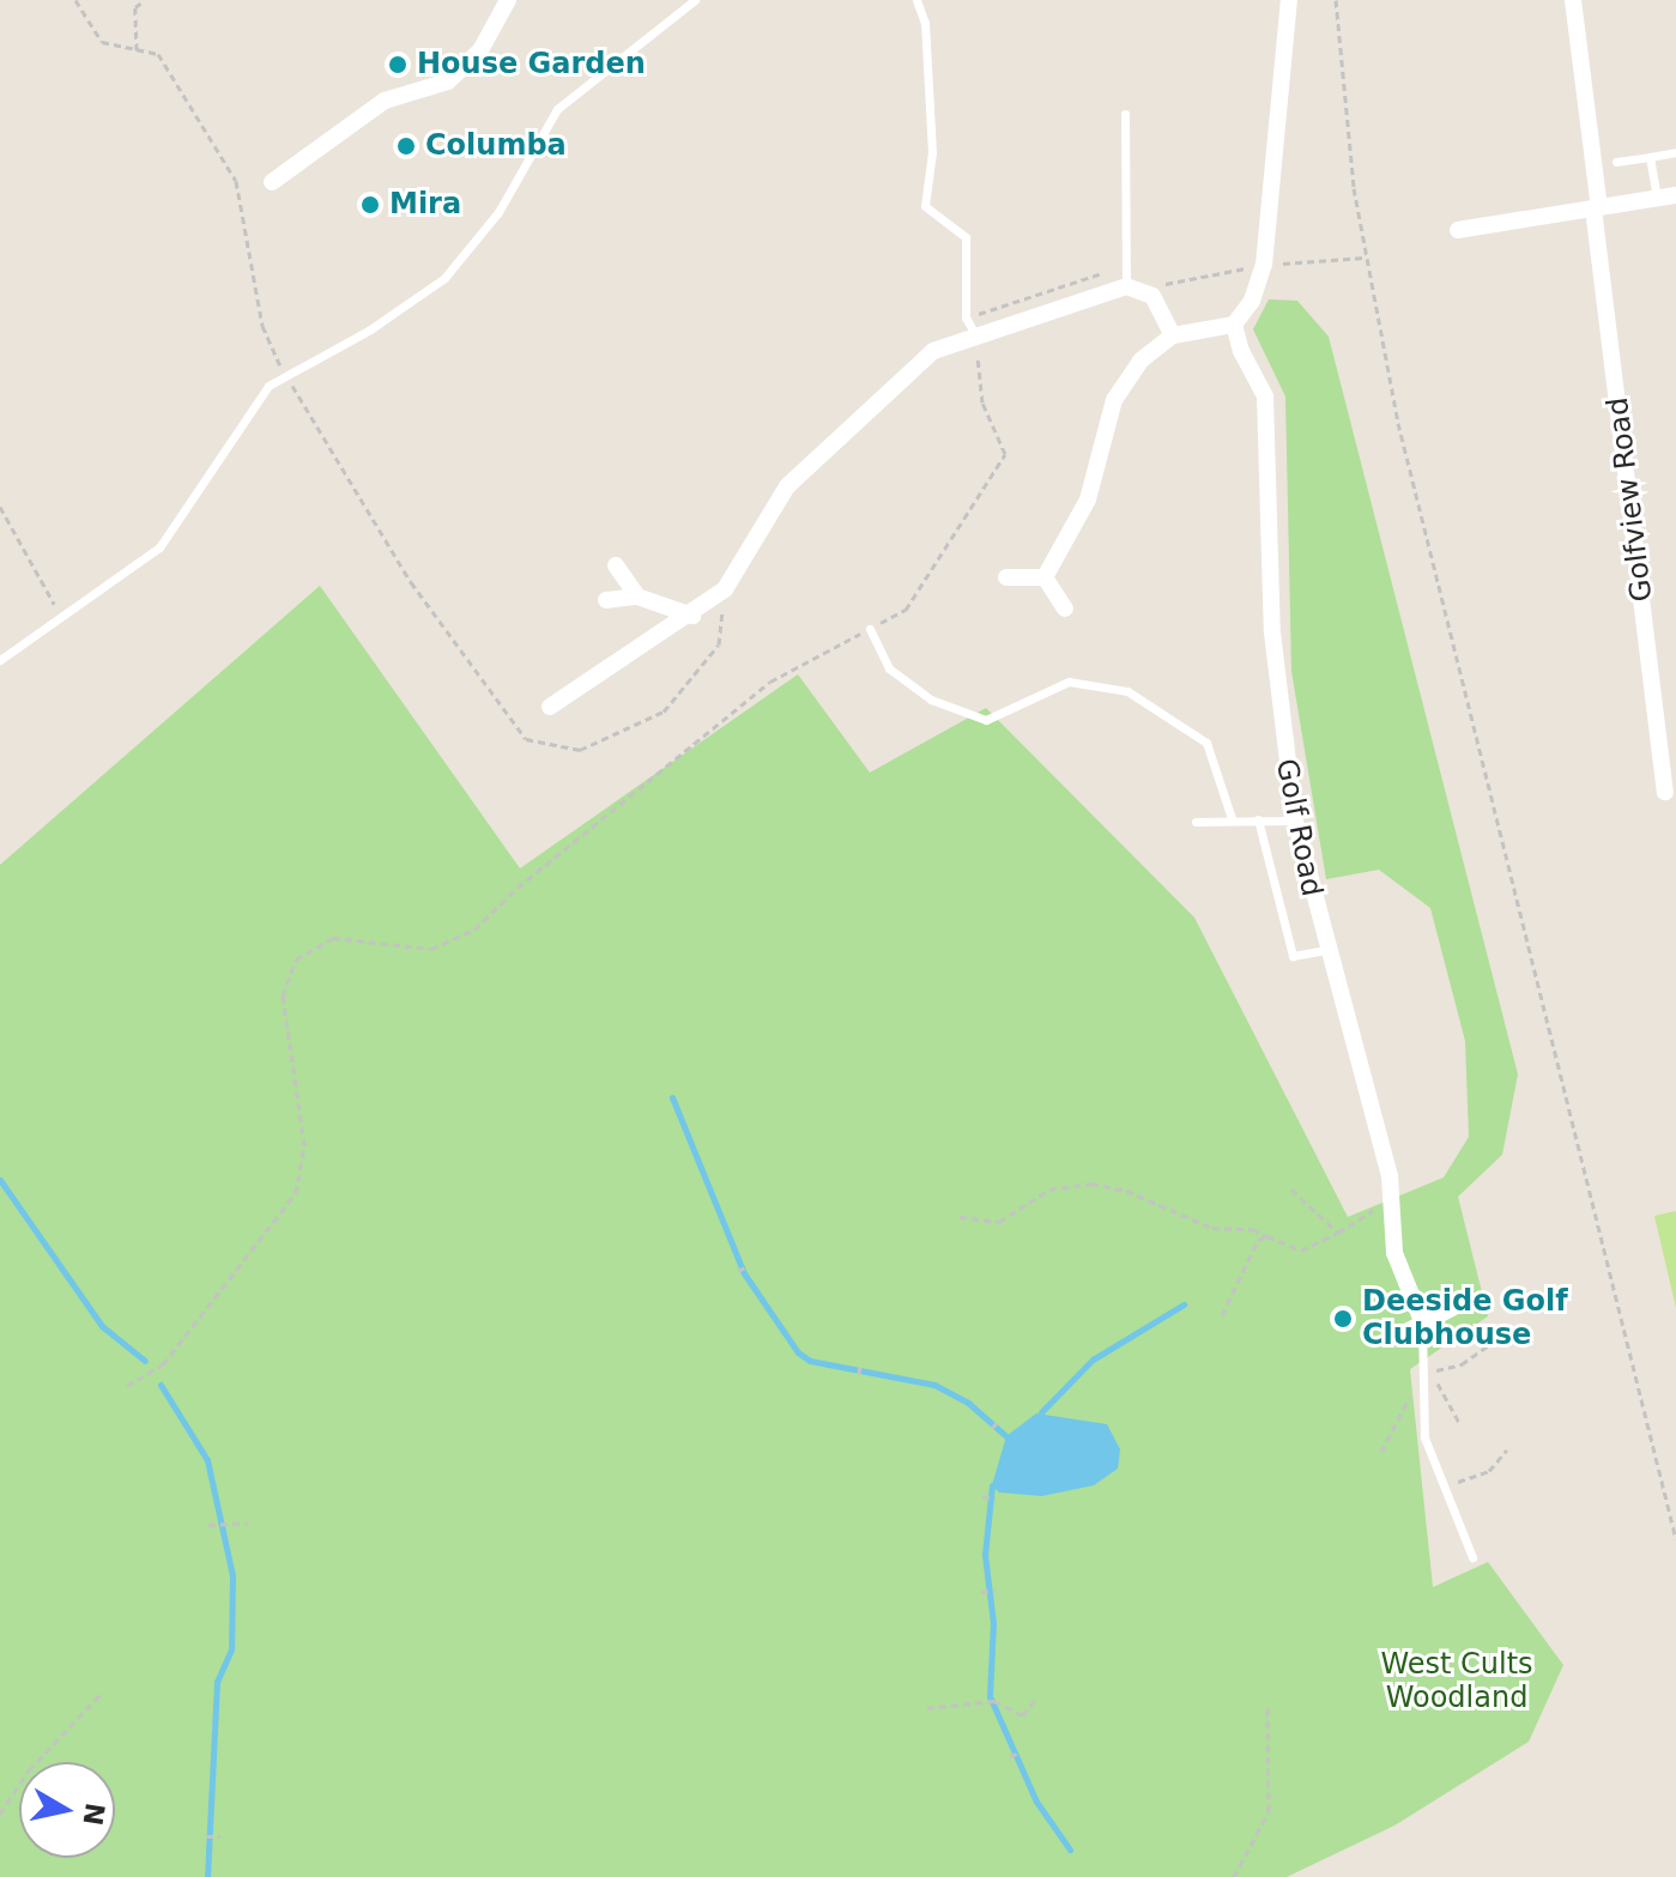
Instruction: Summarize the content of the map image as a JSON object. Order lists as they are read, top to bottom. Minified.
{"streets":{"street":["Golfview Road","Golf Road"]},"parks":["West Cults Woodland"],"places":["House Garden","Columba","Mira","Deeside Golf Clubhouse"],"north":"right"}
